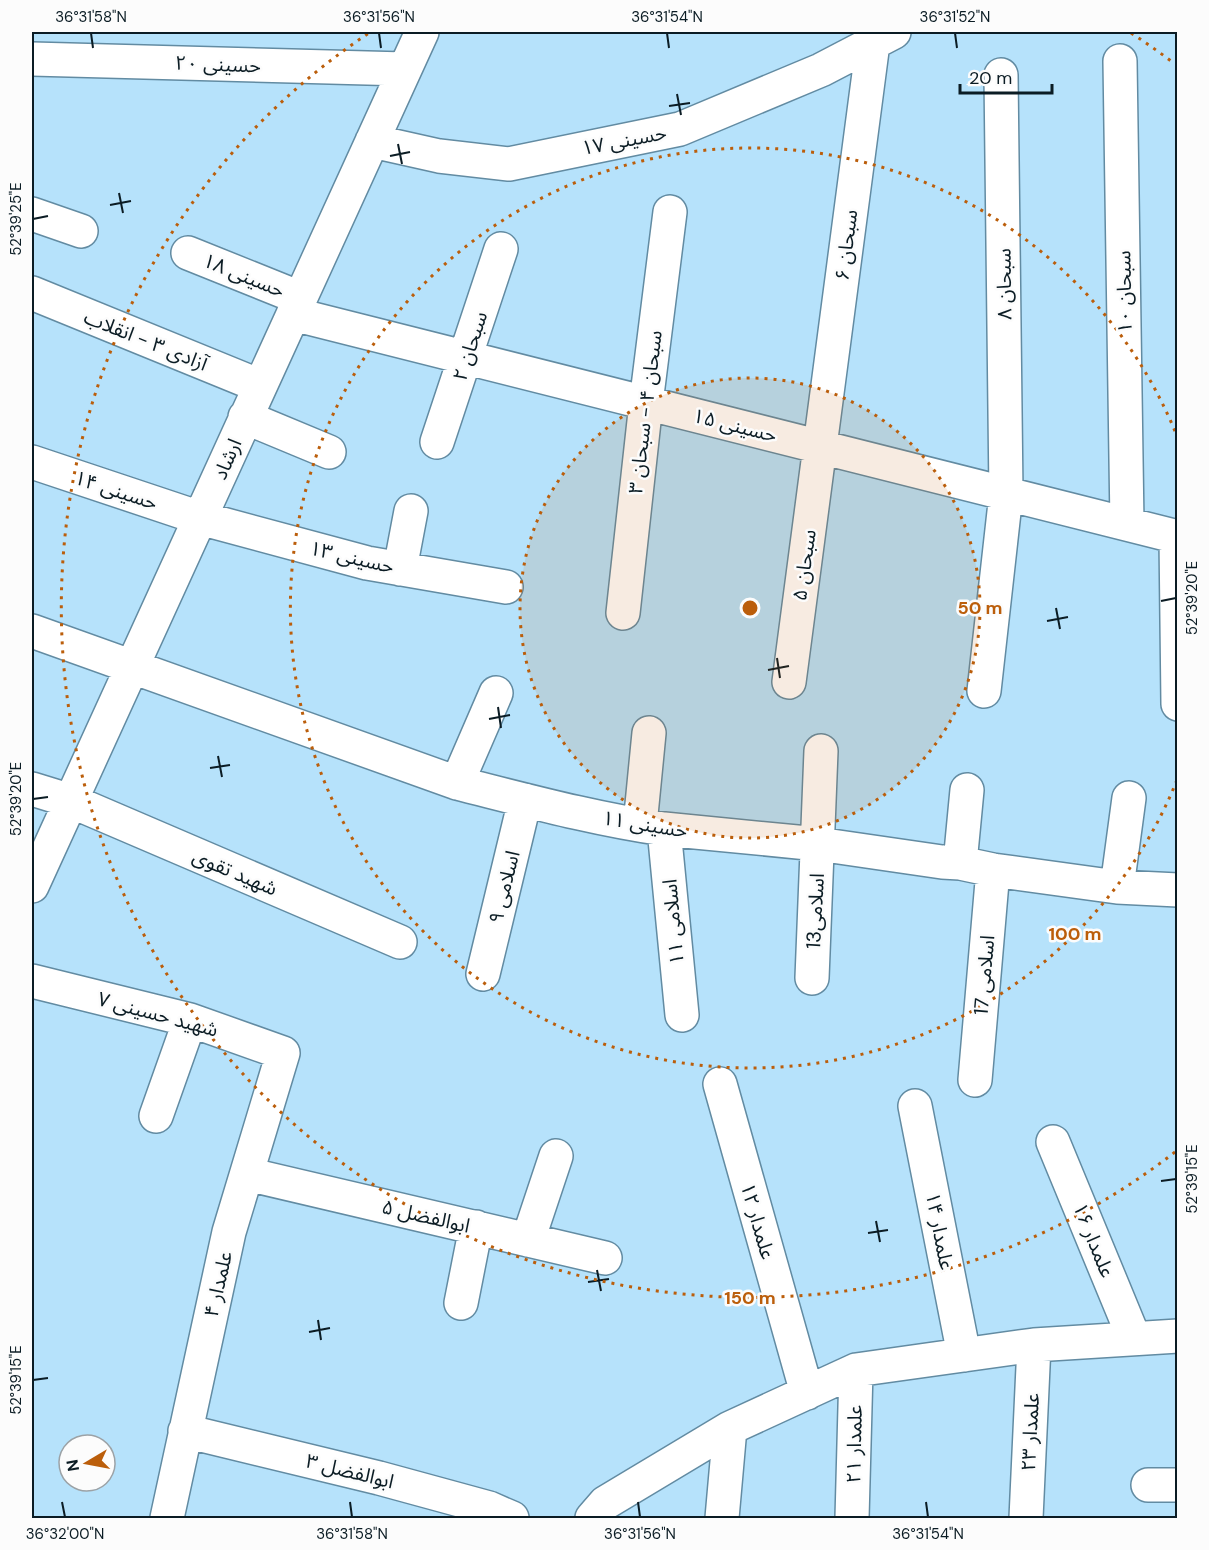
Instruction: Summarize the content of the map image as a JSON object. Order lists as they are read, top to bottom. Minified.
{"streets":{"street":["حسینی ۲۰","حسینی ۱۷","سبحان ۶","حسینی ۱۸","سبحان ۸","سبحان ۱۰","آزادی ۳ - انقلاب","سبحان ۲","سبحان ۴ - سبحان ۳","حسینی ۱۵","ارشاد","حسینی ۱۴","حسینی ۱۳","سبحان ۵","حسینی ۱۱","شهید تقوی","اسلامی ۹","اسلامی13","اسلامی ۱۱","اسلامی 17","شهید حسینی ۷","ابوالفضل ۵","علمدار ۱۲","علمدار ۱۴","علمدار ۱۶","علمدار ۴","علمدار ۲۳","علمدار ۲۱","ابوالفضل ۳"]},"crossings":[["حسینی ۲۰","ارشاد"],["حسینی ۱۷","سبحان ۶"],["حسینی ۱۷","ارشاد"],["سبحان ۶","حسینی ۱۵"],["سبحان ۶","سبحان ۵"],["حسینی ۱۸","حسینی ۱۵"],["حسینی ۱۸","ارشاد"],["سبحان ۸","حسینی ۱۵"],["سبحان ۱۰","حسینی ۱۵"],["آزادی ۳ - انقلاب","ارشاد"],["سبحان ۲","حسینی ۱۵"],["سبحان ۴ - سبحان ۳","حسینی ۱۵"],["حسینی ۱۵","ارشاد"],["حسینی ۱۵","سبحان ۵"],["ارشاد","حسینی ۱۴"],["ارشاد","حسینی ۱۳"],["ارشاد","حسینی ۱۱"],["ارشاد","شهید تقوی"],["حسینی ۱۴","حسینی ۱۳"],["حسینی ۱۱","اسلامی ۹"],["حسینی ۱۱","اسلامی13"],["حسینی ۱۱","اسلامی ۱۱"],["حسینی ۱۱","اسلامی 17"],["شهید حسینی ۷","علمدار ۴"],["ابوالفضل ۵","علمدار ۴"],["علمدار ۴","ابوالفضل ۳"]],"scale_bar":"20 m","north":"left","coordinates":["36°31'58\"N","36°31'56\"N","36°31'54\"N","36°31'52\"N","52°39'25\"E","52°39'20\"E","52°39'15\"E","36°32'00\"N"],"rings":["50 m","100 m","150 m"]}
